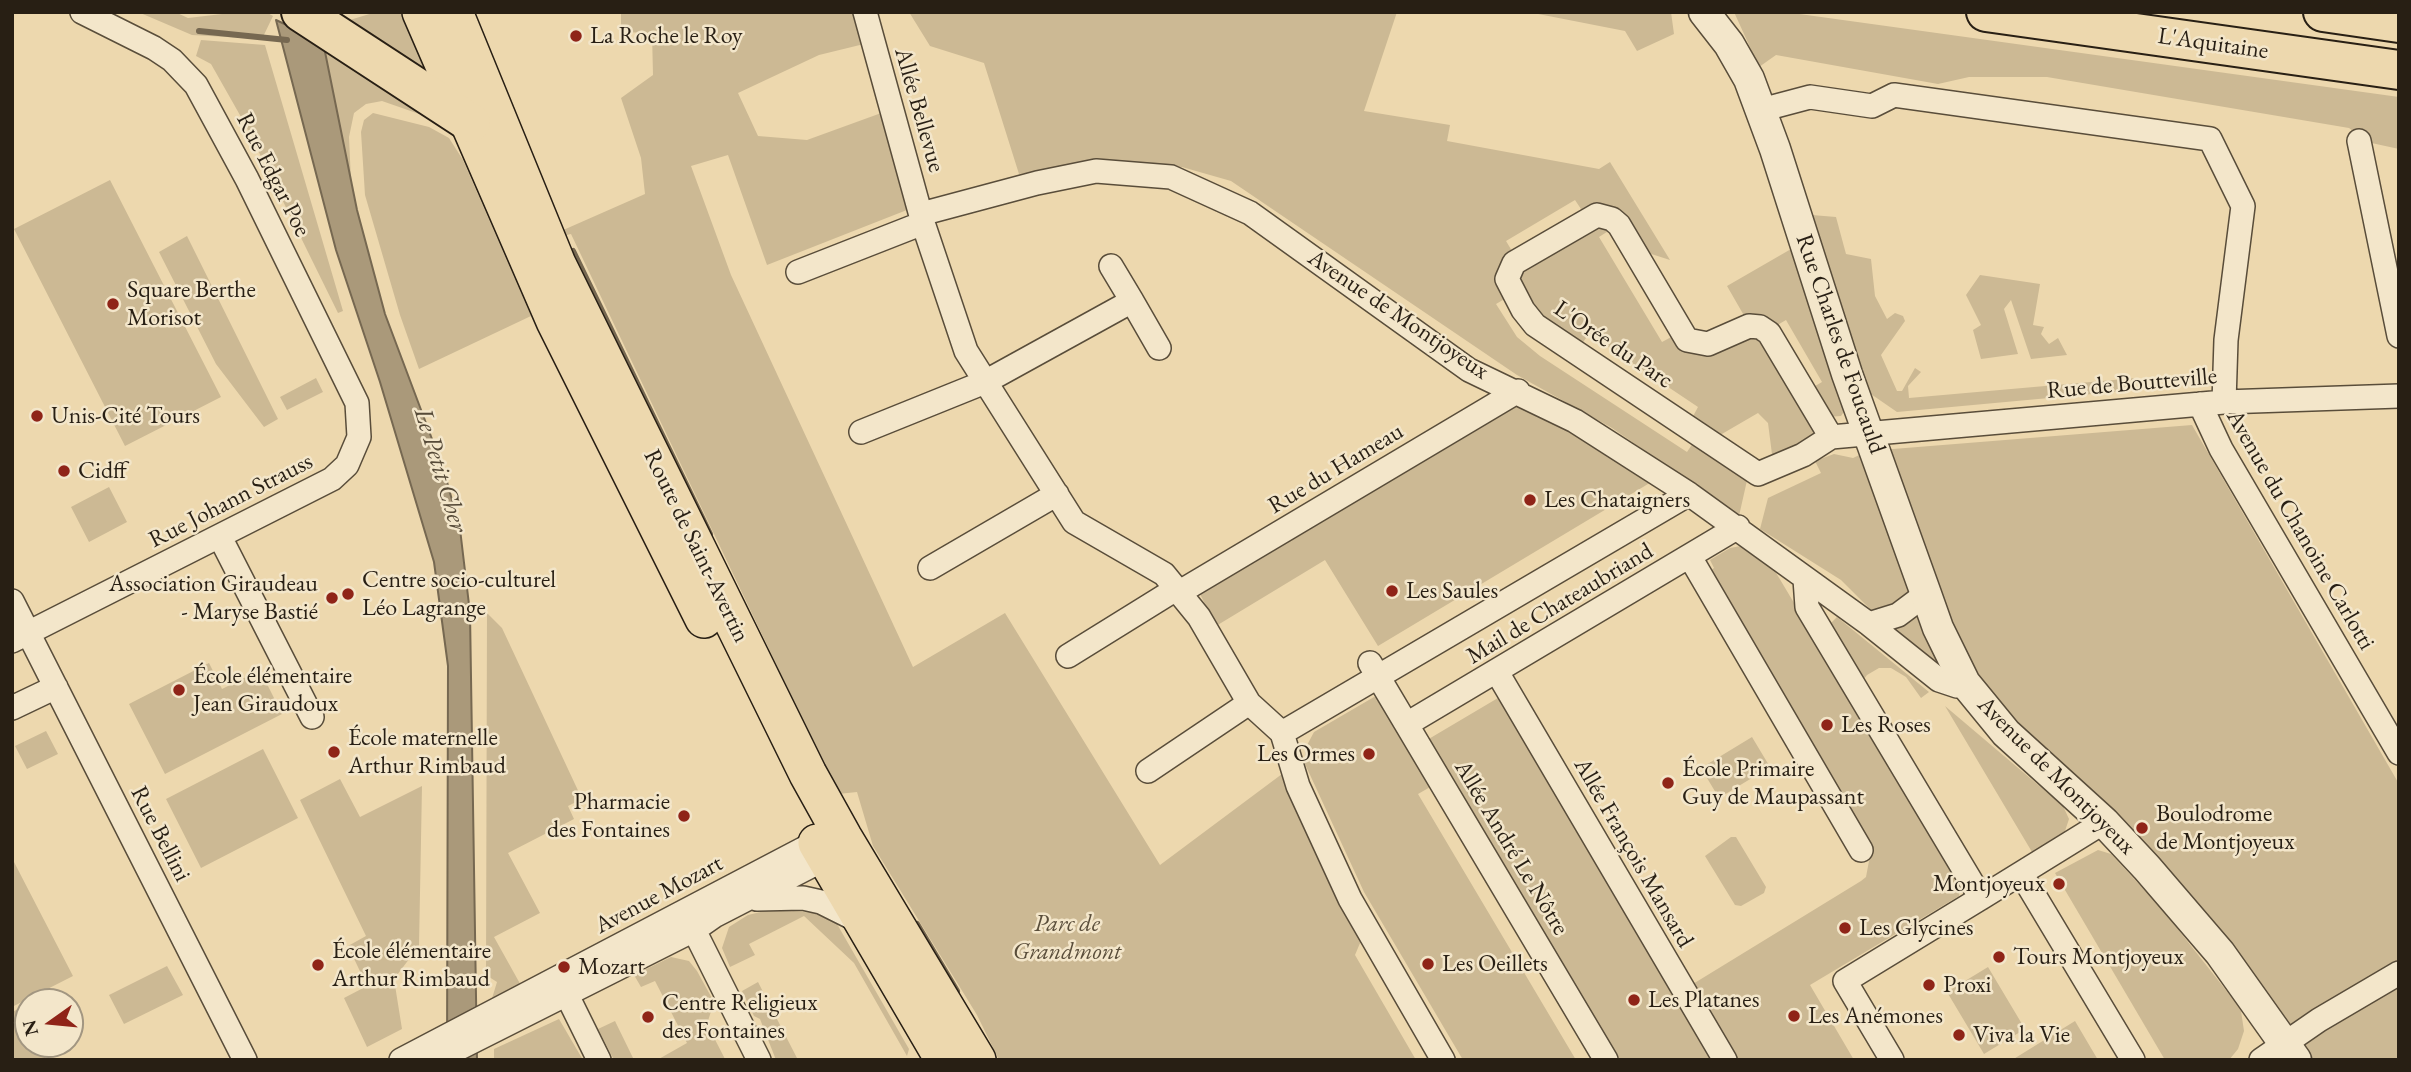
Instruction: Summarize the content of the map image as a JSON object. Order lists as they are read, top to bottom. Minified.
{"streets":{"highway":["L'Aquitaine"],"main road":["Route de Saint-Avertin"],"street":["Allée Bellevue","Rue Edgar Poe","Avenue de Montjoyeux","Rue Charles de Foucauld","L'Orée du Parc","Rue de Boutteville","Rue du Hameau","Rue Johann Strauss","Avenue du Chanoine Carlotti","Mail de Chateaubriand","Rue Bellini","Allée André Le Nôtre","Allée François Mansard","Avenue Mozart"]},"crossings":[["Allée Bellevue","Avenue de Montjoyeux"],["Allée Bellevue","Rue du Hameau"],["Allée Bellevue","Mail de Chateaubriand"],["Rue Edgar Poe","Rue Johann Strauss"],["Avenue de Montjoyeux","Rue Charles de Foucauld"],["Avenue de Montjoyeux","Rue du Hameau"],["Avenue de Montjoyeux","Mail de Chateaubriand"],["Rue Charles de Foucauld","L'Orée du Parc"],["Rue Charles de Foucauld","Rue de Boutteville"],["L'Orée du Parc","Rue de Boutteville"],["Rue de Boutteville","Avenue du Chanoine Carlotti"],["Rue Johann Strauss","Rue Bellini"],["Route de Saint-Avertin","Avenue Mozart"],["Mail de Chateaubriand","Allée André Le Nôtre"],["Mail de Chateaubriand","Allée François Mansard"]],"water":["Le Petit Cher"],"parks":["Parc de Grandmont"],"places":["La Roche le Roy","Square Berthe Morisot","Unis-Cité Tours","Cidff","Les Chataigners","Les Saules","Centre socio-culturel Léo Lagrange","Association Giraudeau - Maryse Bastié","École élémentaire Jean Giraudoux","Les Roses","École maternelle Arthur Rimbaud","Les Ormes","École Primaire Guy de Maupassant","Pharmacie des Fontaines","Boulodrome de Montjoyeux","Montjoyeux","Les Glycines","Tours Montjoyeux","Les Oeillets","École élémentaire Arthur Rimbaud","Mozart","Proxi","Les Platanes","Les Anémones","Centre Religieux des Fontaines","Viva la Vie"],"north":"left"}
